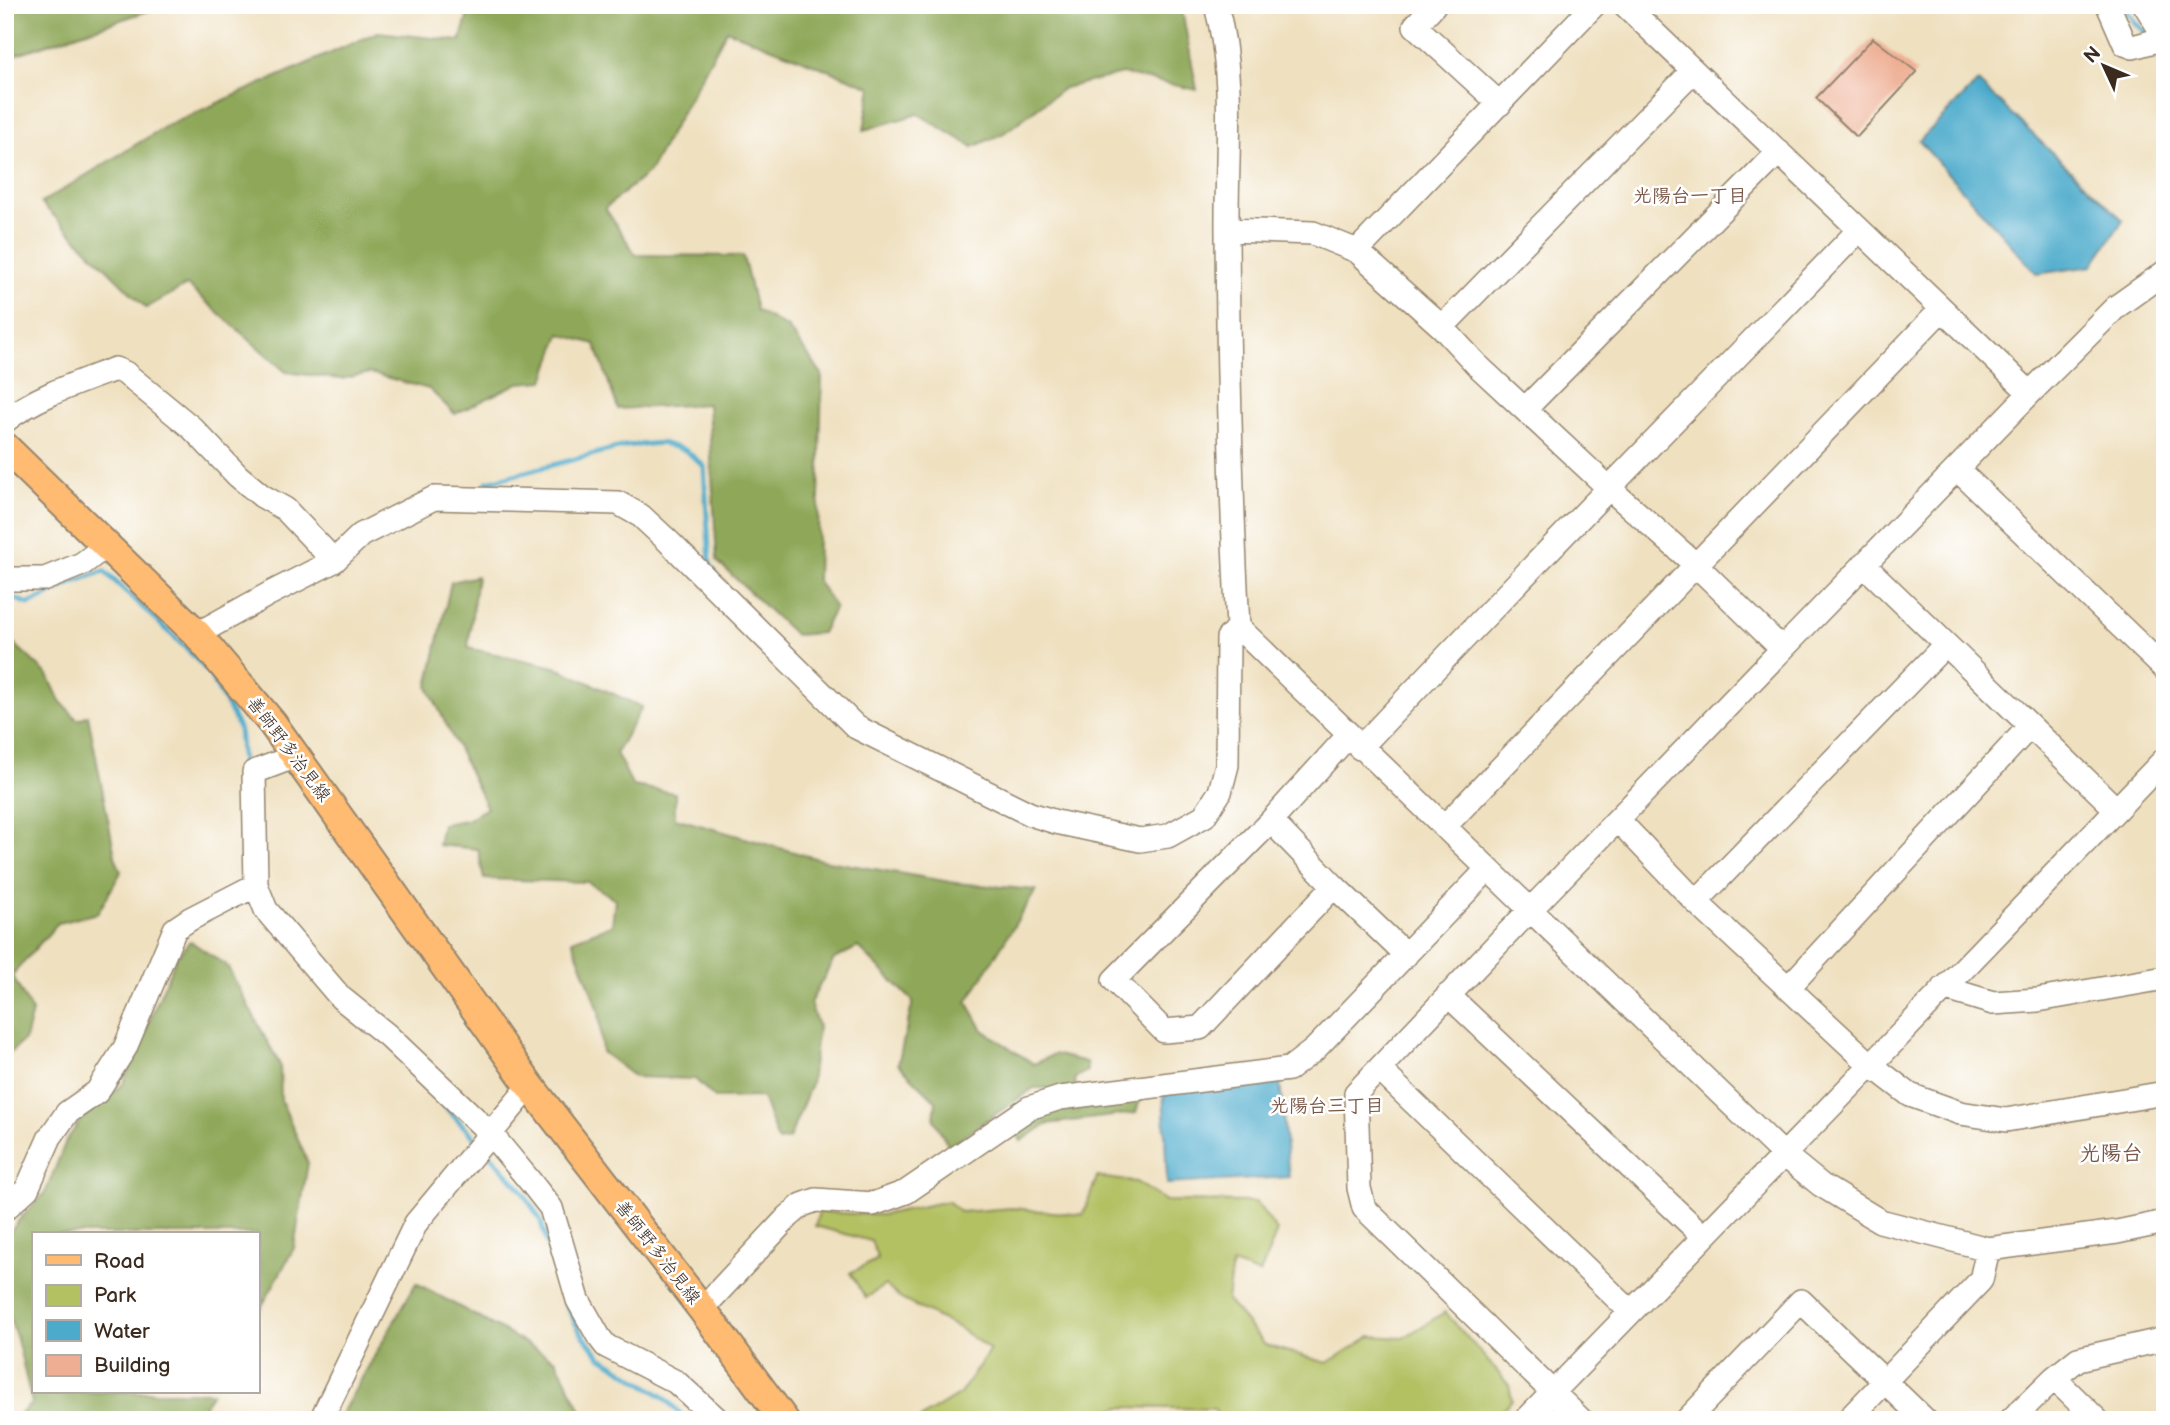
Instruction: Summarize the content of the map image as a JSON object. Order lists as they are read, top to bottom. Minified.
{"streets":{"main road":["善師野多治見線"]},"districts":["光陽台一丁目","光陽台三丁目","光陽台"],"legend":["Road","Park","Water","Building"],"north":"top left"}
